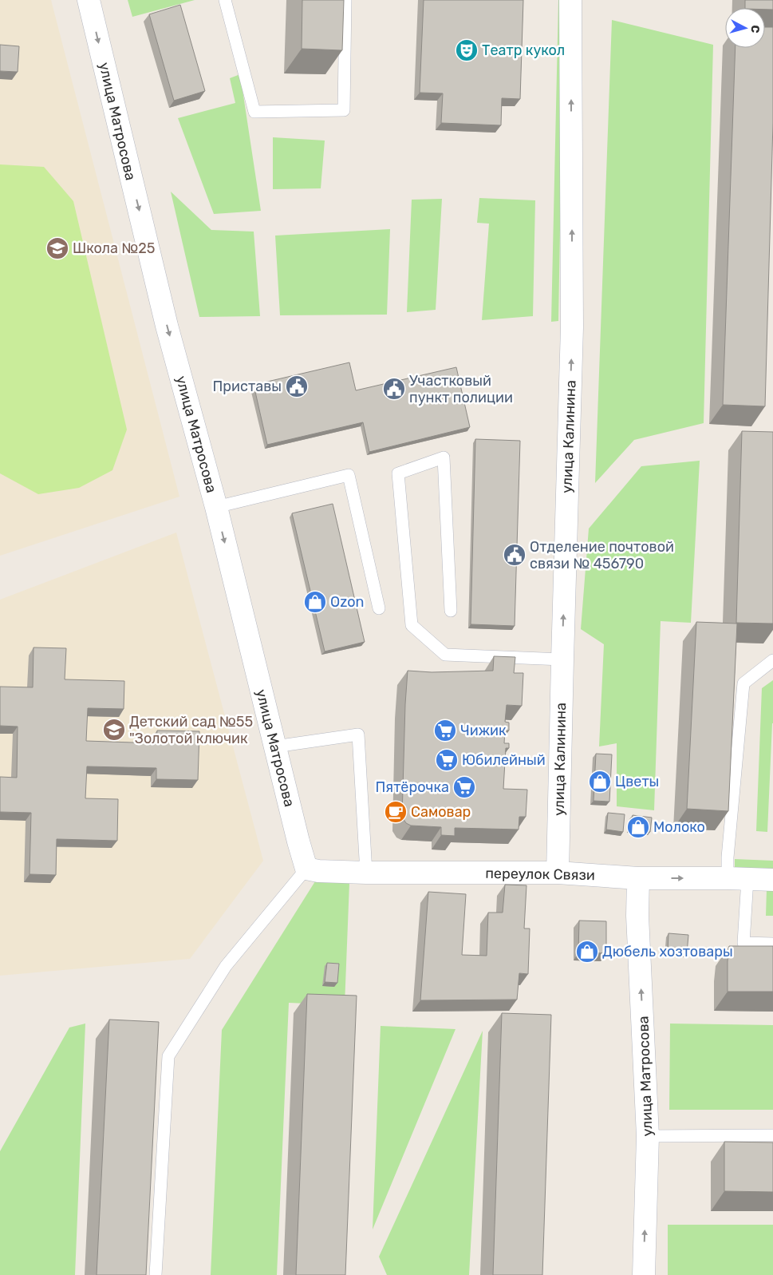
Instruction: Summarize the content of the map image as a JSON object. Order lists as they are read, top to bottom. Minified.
{"streets":{"street":["улица Матросова","улица Калинина","переулок Связи"]},"crossings":[["улица Матросова","переулок Связи"],["улица Калинина","переулок Связи"]],"one_way":["улица Калинина"],"places":{"theatre":["Театр кукол"],"school or university":["Школа №25","Детский сад №55 \"Золотой ключик"],"public building":["Приставы","Участковый пункт полиции","Отделение почтовой связи № 456790"],"shop":["Ozon","Цветы","Молоко","Дюбель хозтовары"],"supermarket":["Чижик","Юбилейный","Пятёрочка"],"cafe":["Самовар"]},"north":"right"}
